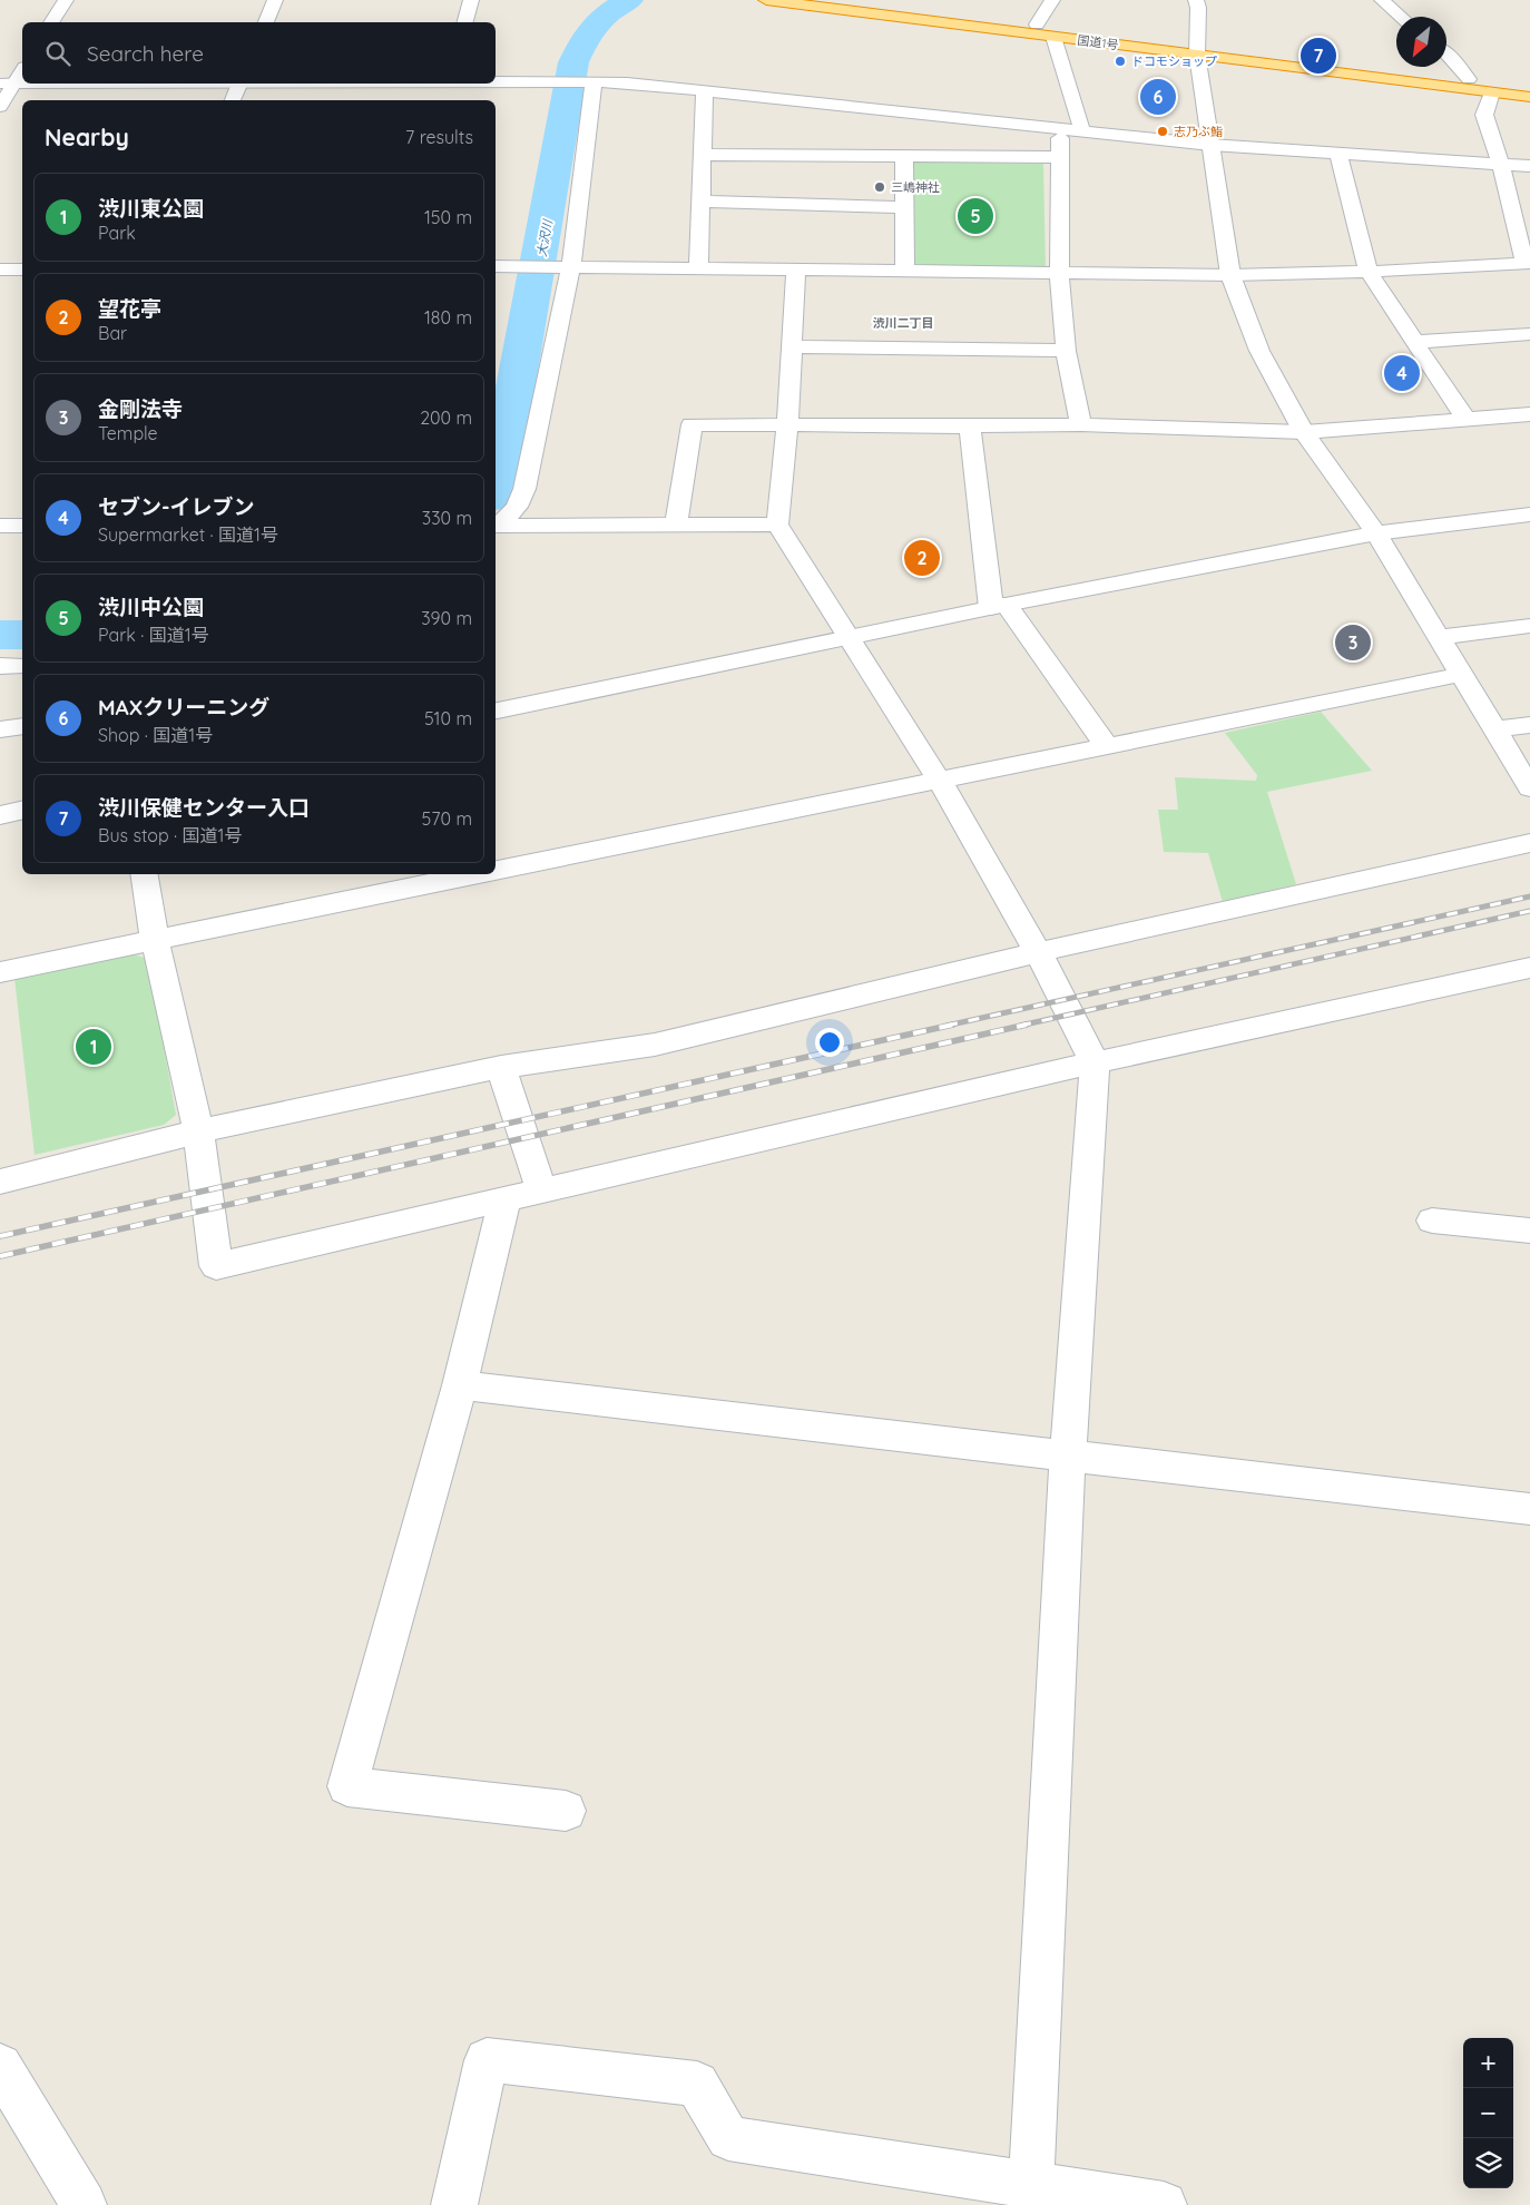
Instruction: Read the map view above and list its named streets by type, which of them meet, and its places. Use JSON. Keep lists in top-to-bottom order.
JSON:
{
  "streets": {
    "highway": ["国道1号"]
  },
  "districts": ["渋川二丁目"],
  "water": ["大沢川"],
  "places": ["ドコモショップ", "志乃ぶ鮨", "三嶋神社"],
  "north": "bottom left",
  "page": {
    "search": "Search here",
    "pins": [
      "7",
      "6",
      "5",
      "4",
      "2",
      "3",
      "1"
    ],
    "heading": ["Nearby", "7 results"],
    "list": [
      {
        "mark": "1",
        "name": "渋川東公園",
        "note": "Park",
        "value": "150 m"
      },
      {
        "mark": "2",
        "name": "望花亭",
        "note": "Bar",
        "value": "180 m"
      },
      {
        "mark": "3",
        "name": "金剛法寺",
        "note": "Temple",
        "value": "200 m"
      },
      {
        "mark": "4",
        "name": "セブン-イレブン",
        "note": "Supermarket · 国道1号",
        "value": "330 m"
      },
      {
        "mark": "5",
        "name": "渋川中公園",
        "note": "Park · 国道1号",
        "value": "390 m"
      },
      {
        "mark": "6",
        "name": "MAXクリーニング",
        "note": "Shop · 国道1号",
        "value": "510 m"
      },
      {
        "mark": "7",
        "name": "渋川保健センター入口",
        "note": "Bus stop · 国道1号",
        "value": "570 m"
      }
    ],
    "map_buttons": ["+", "−"]
  }
}
